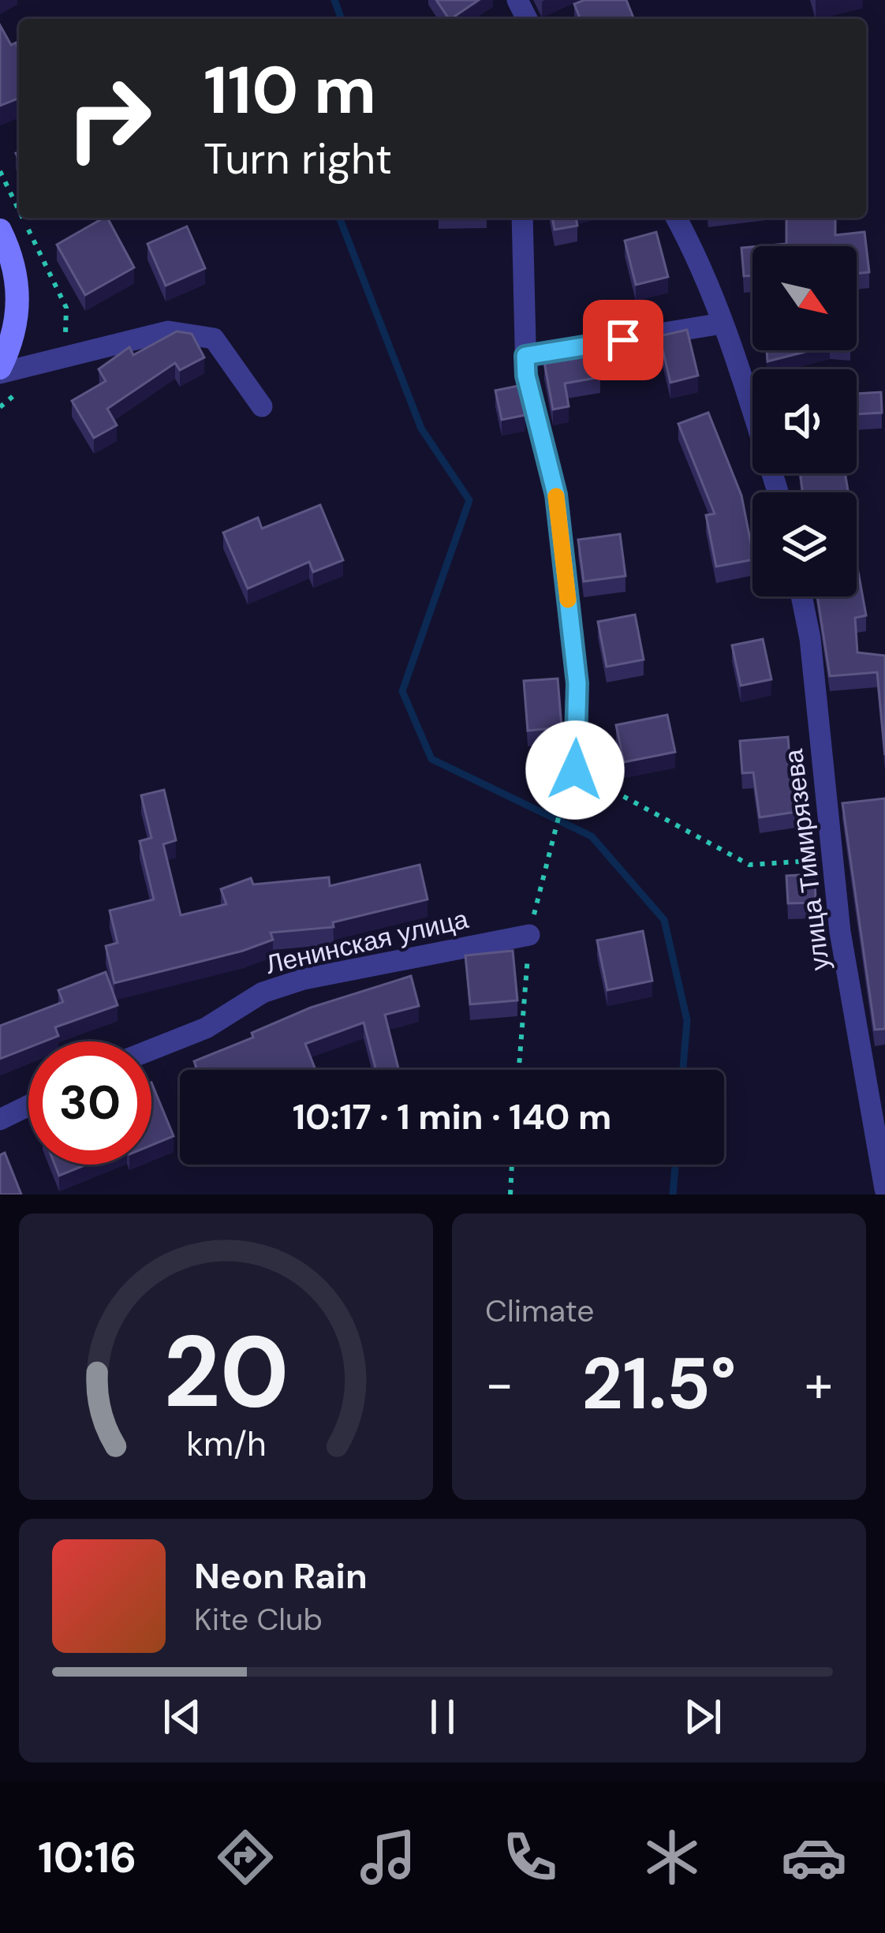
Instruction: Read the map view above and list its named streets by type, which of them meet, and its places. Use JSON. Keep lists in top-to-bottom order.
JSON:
{
  "streets": {
    "street": ["улица Тимирязева", "Ленинская улица"]
  },
  "north": "bottom right",
  "page": {
    "turn": ["110 m", "Turn right"],
    "limit": "30",
    "trip": "10:17 · 1 min · 140 m",
    "tile": "Climate",
    "heat": ["−", "21.5°", "+"],
    "song": ["Neon Rain", "Kite Club"],
    "tabs": "10:16",
    "gauge": ["20", "km/h"]
  }
}
